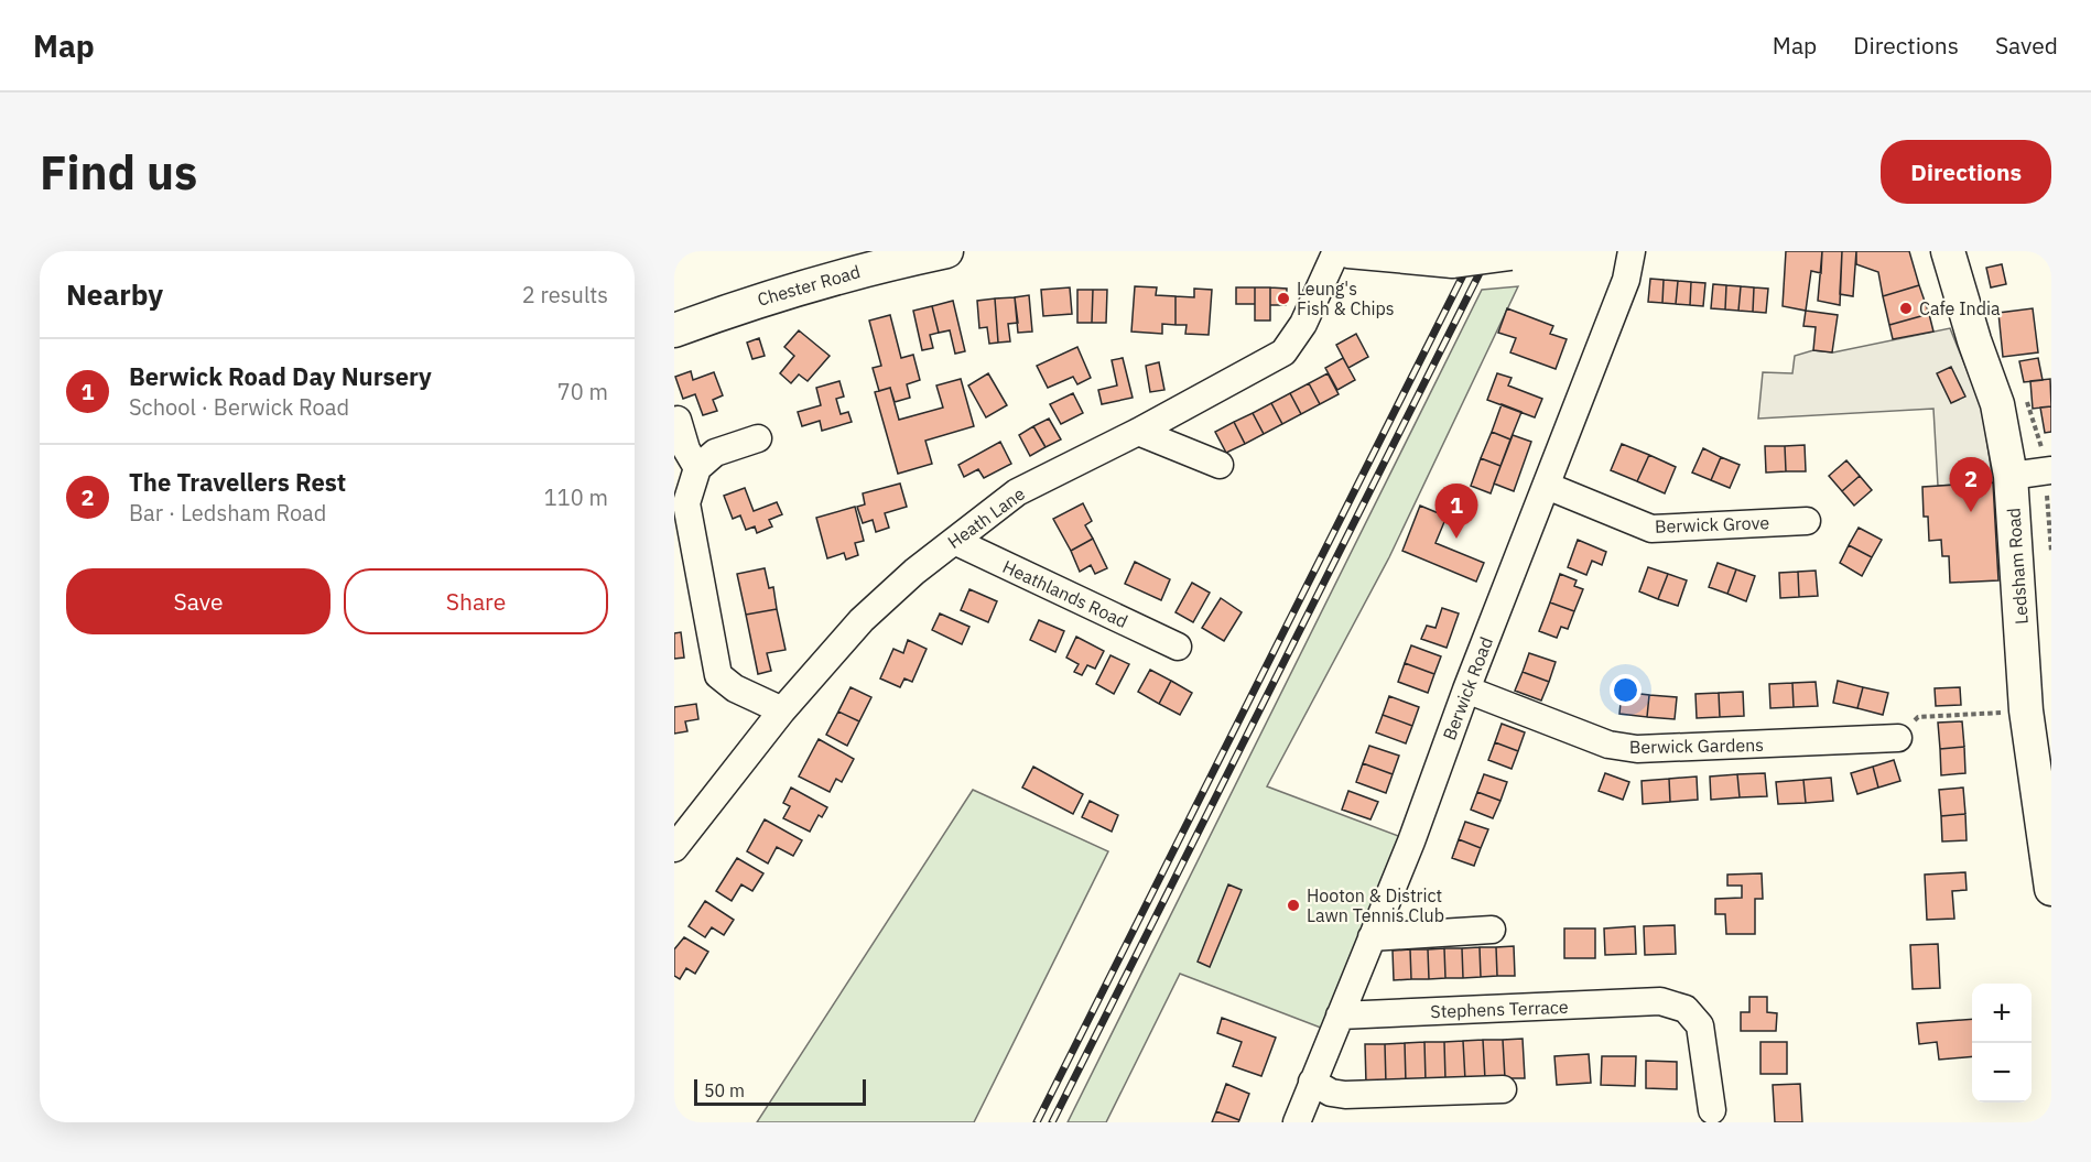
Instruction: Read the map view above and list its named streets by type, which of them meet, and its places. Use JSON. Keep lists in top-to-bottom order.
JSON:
{
  "streets": {
    "main road": ["Chester Road", "Ledsham Road"],
    "street": [
      "Heath Lane",
      "Berwick Grove",
      "Heathlands Road",
      "Berwick Road",
      "Berwick Gardens",
      "Stephens Terrace"
    ]
  },
  "crossings": [
    ["Heath Lane", "Heathlands Road"],
    ["Berwick Grove", "Berwick Road"],
    ["Berwick Road", "Berwick Gardens"],
    ["Berwick Road", "Stephens Terrace"]
  ],
  "places": ["Leung's Fish & Chips", "Cafe India", "Hooton & District Lawn Tennis Club"],
  "scale_bar": "50 m",
  "page": {
    "header": "Map",
    "nav": ["Map", "Directions", "Saved"],
    "buttons": [
      "Directions",
      ["Save", "Share"]
    ],
    "title": "Find us",
    "heading": ["Nearby", "2 results"],
    "list": [
      {
        "mark": "1",
        "name": "Berwick Road Day Nursery",
        "note": "School · Berwick Road",
        "value": "70 m"
      },
      {
        "mark": "2",
        "name": "The Travellers Rest",
        "note": "Bar · Ledsham Road",
        "value": "110 m"
      }
    ],
    "pins": ["2", "1"],
    "map_buttons": ["+", "−"],
    "scale": "50 m"
  }
}
